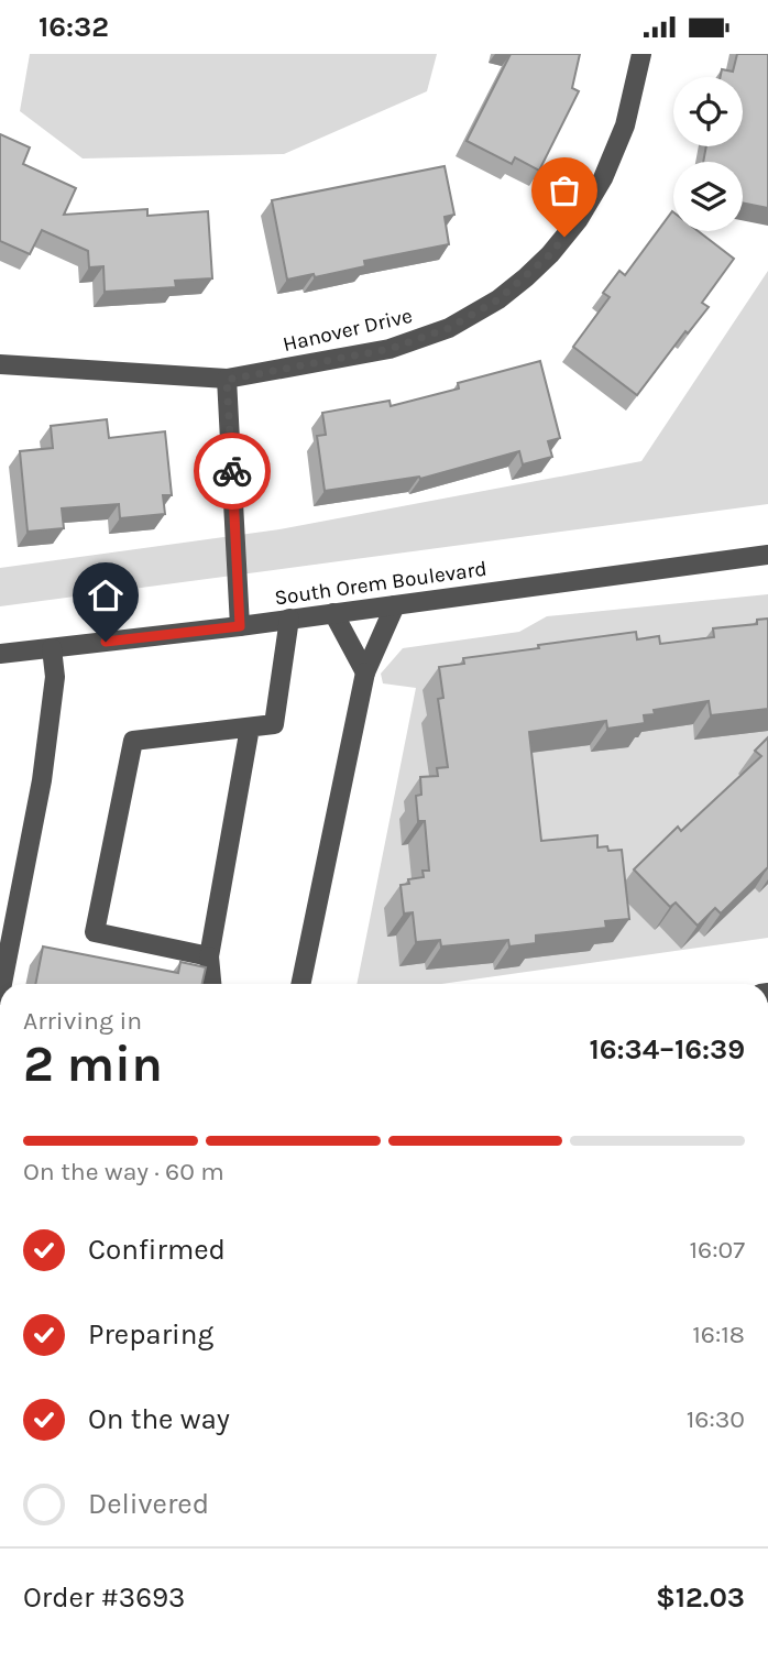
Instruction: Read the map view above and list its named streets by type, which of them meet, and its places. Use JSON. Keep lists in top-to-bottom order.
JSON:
{
  "streets": {
    "street": ["Hanover Drive", "South Orem Boulevard"]
  },
  "page": {
    "status": "16:32",
    "heading": ["2 min", "Arriving in", "16:34–16:39"],
    "panel": ["Order #3693", "$12.03"],
    "bar": "On the way · 60 m",
    "list": [
      ["Confirmed", "16:07"],
      ["Preparing", "16:18"],
      ["On the way", "16:30"],
      "Delivered"
    ]
  }
}
